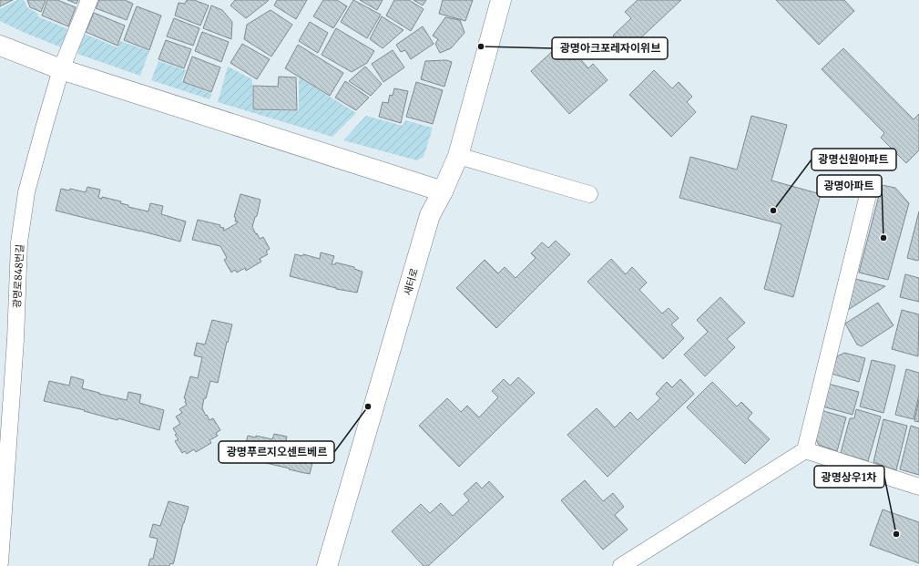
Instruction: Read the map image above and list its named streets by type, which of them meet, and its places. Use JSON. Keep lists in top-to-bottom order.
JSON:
{
  "streets": {
    "street": ["광명로848번길", "새터로"]
  },
  "places": [
    "광명아크포레자이위브",
    "광명신원아파트",
    "광명아파트",
    "광명푸르지오센트베르",
    "광명상우1차"
  ]
}
